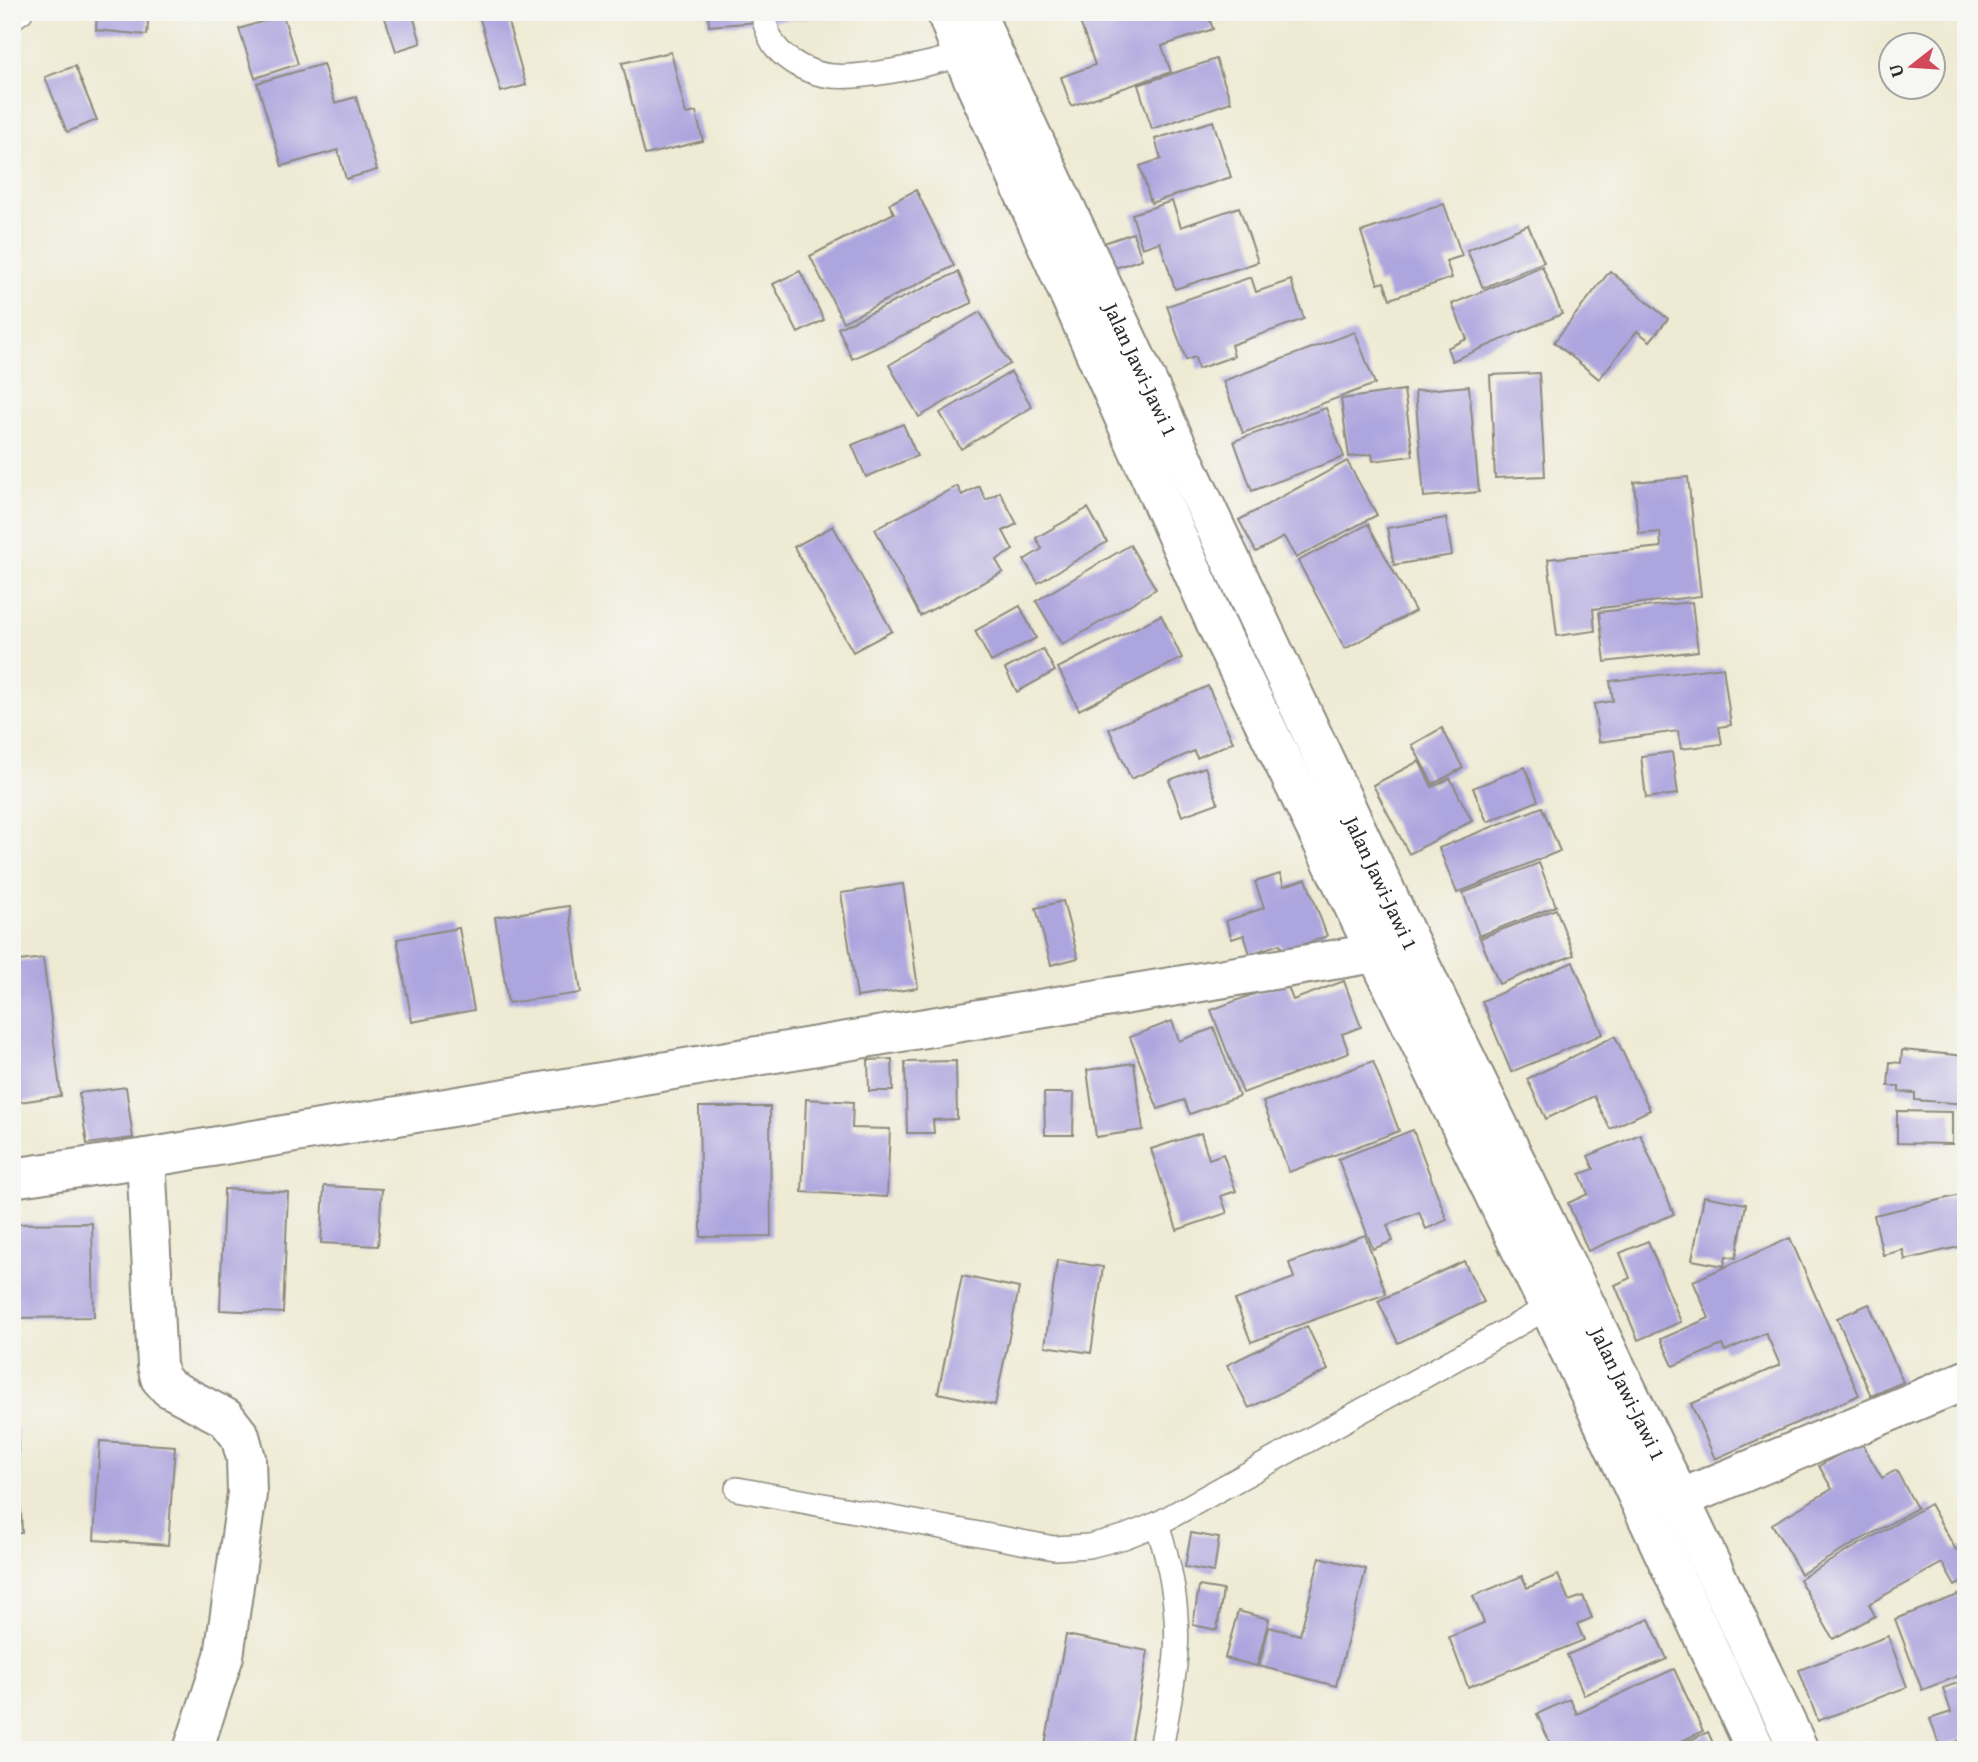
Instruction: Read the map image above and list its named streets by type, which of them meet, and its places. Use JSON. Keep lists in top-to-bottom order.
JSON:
{
  "streets": {
    "main road": ["Jalan Jawi-Jawi 1"]
  },
  "north": "left"
}
